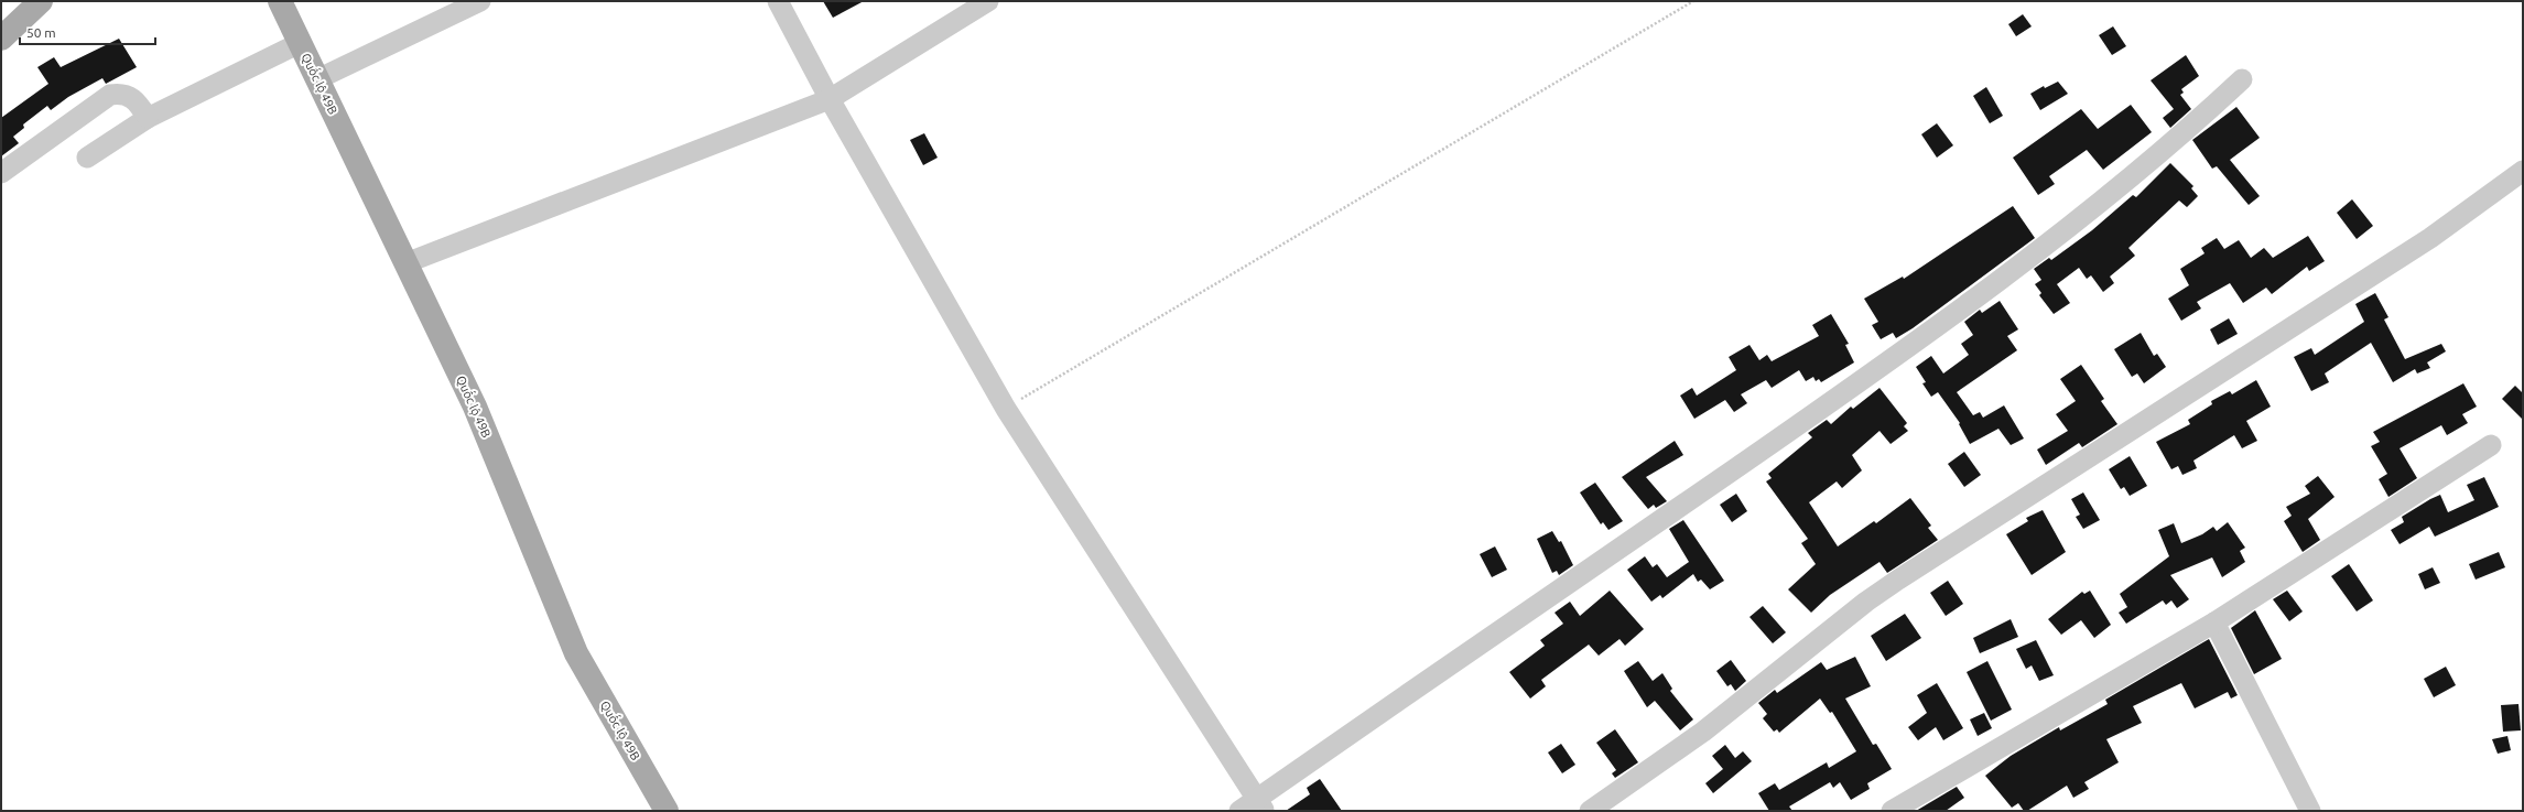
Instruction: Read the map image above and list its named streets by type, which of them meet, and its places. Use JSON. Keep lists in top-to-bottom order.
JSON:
{
  "streets": {
    "main road": ["Quốc lộ 49B"]
  },
  "scale_bar": "50 m"
}
